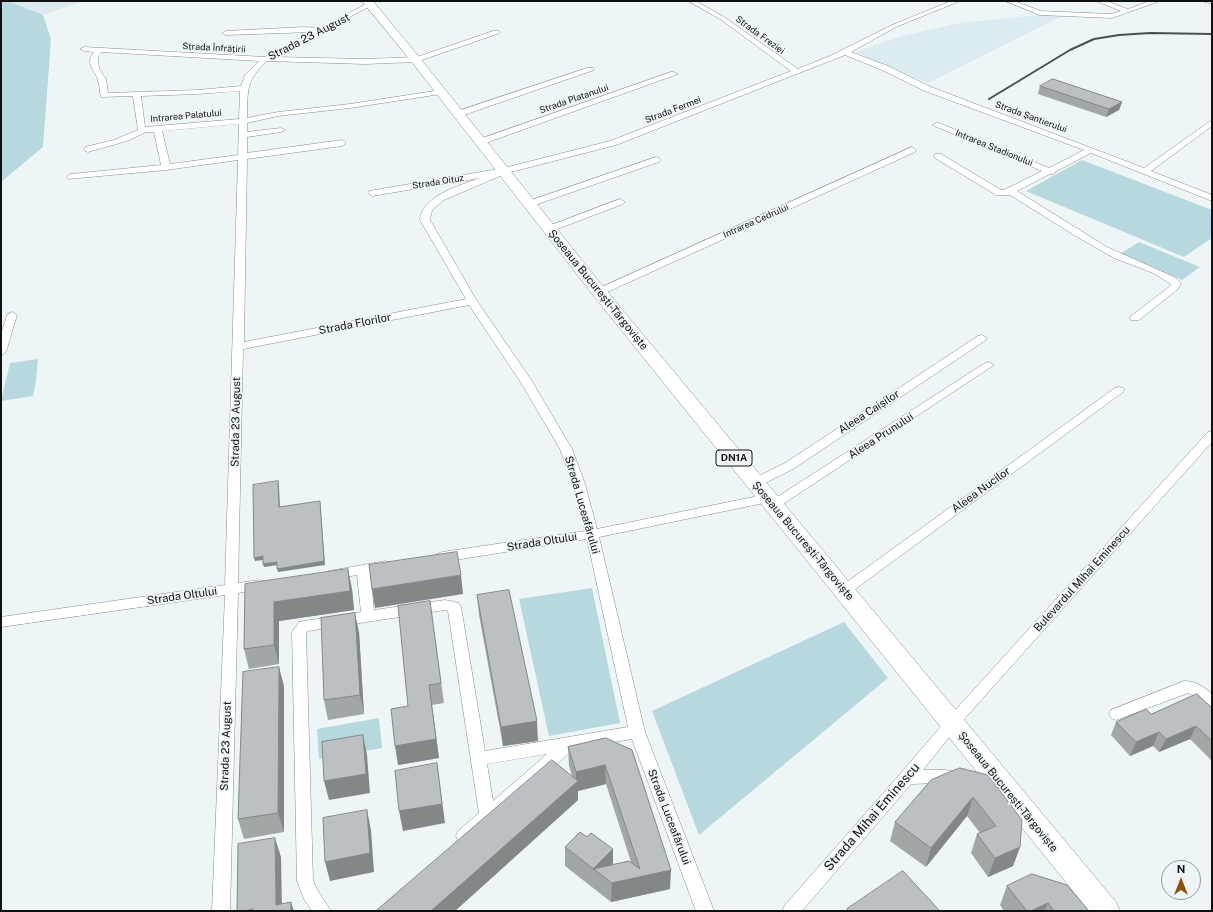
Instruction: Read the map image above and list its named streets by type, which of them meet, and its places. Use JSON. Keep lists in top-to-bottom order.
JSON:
{
  "streets": {
    "main road": ["Șoseaua București-Târgoviște", "DN1A"],
    "street": [
      "Strada Freziei",
      "Strada 23 August",
      "Strada Înfrățirii",
      "Strada Platanului",
      "Strada Fermei",
      "Intrarea Palatului",
      "Strada Șantierului",
      "Intrarea Stadionului",
      "Strada Oituz",
      "Intrarea Cedrului",
      "Strada Florilor",
      "Aleea Caișilor",
      "Aleea Prunului",
      "Aleea Nucilor",
      "Strada Luceafărului",
      "Strada Oltului",
      "Bulevardul Mihai Eminescu",
      "Strada Mihai Eminescu"
    ]
  },
  "crossings": [
    ["Strada Freziei", "Strada Fermei"],
    ["Strada 23 August", "Strada Înfrățirii"],
    ["Strada 23 August", "Intrarea Palatului"],
    ["Strada 23 August", "Șoseaua București-Târgoviște"],
    ["Strada 23 August", "Strada Florilor"],
    ["Strada 23 August", "Strada Oltului"],
    ["Strada Înfrățirii", "Șoseaua București-Târgoviște"],
    ["Strada Platanului", "Șoseaua București-Târgoviște"],
    ["Strada Fermei", "Strada Șantierului"],
    ["Strada Fermei", "Strada Oituz"],
    ["Strada Fermei", "Șoseaua București-Târgoviște"],
    ["Strada Fermei", "Strada Luceafărului"],
    ["Intrarea Palatului", "Șoseaua București-Târgoviște"],
    ["Strada Șantierului", "Intrarea Stadionului"],
    ["Strada Oituz", "Șoseaua București-Târgoviște"],
    ["Strada Oituz", "Strada Luceafărului"],
    ["Intrarea Cedrului", "Șoseaua București-Târgoviște"],
    ["Șoseaua București-Târgoviște", "Aleea Caișilor"],
    ["Șoseaua București-Târgoviște", "Aleea Prunului"],
    ["Șoseaua București-Târgoviște", "Aleea Nucilor"],
    ["Șoseaua București-Târgoviște", "Strada Luceafărului"],
    ["Șoseaua București-Târgoviște", "Strada Oltului"],
    ["Șoseaua București-Târgoviște", "Bulevardul Mihai Eminescu"],
    ["Șoseaua București-Târgoviște", "Strada Mihai Eminescu"],
    ["Strada Florilor", "Strada Luceafărului"],
    ["Aleea Prunului", "Strada Oltului"],
    ["Strada Luceafărului", "Strada Oltului"],
    ["Bulevardul Mihai Eminescu", "Strada Mihai Eminescu"]
  ],
  "north": "top"
}
